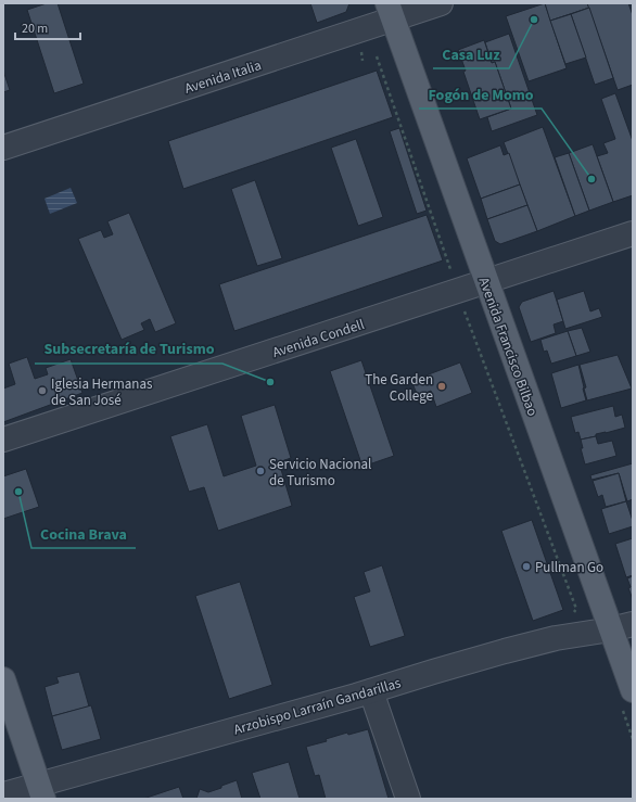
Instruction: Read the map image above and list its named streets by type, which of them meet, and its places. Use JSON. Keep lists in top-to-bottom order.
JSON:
{
  "streets": {
    "main road": ["Avenida Francisco Bilbao"],
    "street": ["Avenida Italia", "Avenida Condell", "Arzobispo Larraín Gandarillas"]
  },
  "crossings": [
    ["Avenida Italia", "Avenida Francisco Bilbao"],
    ["Avenida Condell", "Avenida Francisco Bilbao"],
    ["Avenida Francisco Bilbao", "Arzobispo Larraín Gandarillas"]
  ],
  "places": [
    "Casa Luz",
    "Fogón de Momo",
    "Subsecretaría de Turismo",
    "The Garden College",
    "Iglesia Hermanas de San José",
    "Servicio Nacional de Turismo",
    "Cocina Brava",
    "Pullman Go"
  ],
  "scale_bar": "20 m"
}
